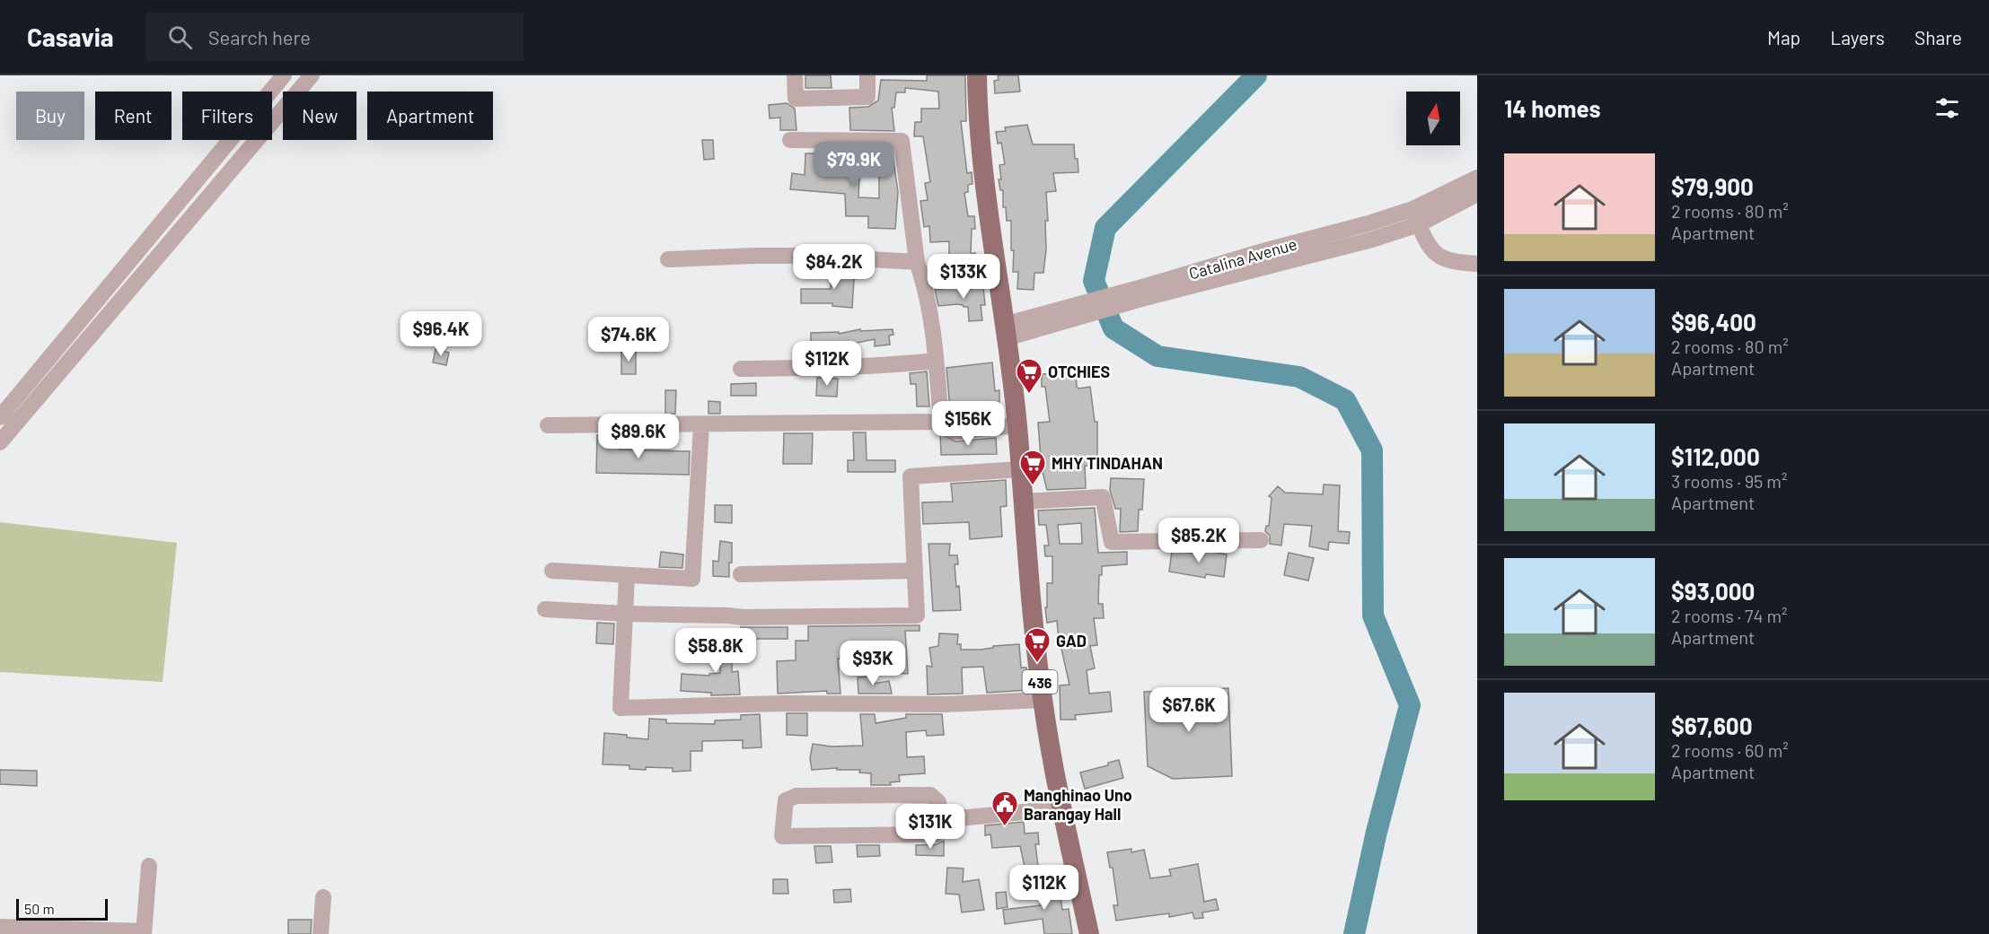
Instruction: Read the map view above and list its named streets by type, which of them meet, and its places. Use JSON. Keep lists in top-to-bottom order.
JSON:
{
  "streets": {
    "main road": ["436"],
    "street": ["Catalina Avenue"]
  },
  "crossings": [
    ["Catalina Avenue", "436"]
  ],
  "places": {
    "supermarket": ["OTCHIES", "MHY TINDAHAN", "GAD"],
    "public building": ["Manghinao Uno Barangay Hall"]
  },
  "scale_bar": "50 m",
  "north": "top",
  "page": {
    "header": "Casavia",
    "search": "Search here",
    "nav": ["Map", "Layers", "Share"],
    "heading": "14 homes",
    "chip": [
      "Buy",
      "Rent",
      "Filters",
      "New",
      "Apartment"
    ],
    "list": [
      {
        "name": "$79,900",
        "note": "2 rooms · 80 m² · Apartment"
      },
      {
        "name": "$96,400",
        "note": "2 rooms · 80 m² · Apartment"
      },
      {
        "name": "$112,000",
        "note": "3 rooms · 95 m² · Apartment"
      },
      {
        "name": "$93,000",
        "note": "2 rooms · 74 m² · Apartment"
      },
      {
        "name": "$67,600",
        "note": "2 rooms · 60 m² · Apartment"
      }
    ],
    "price": [
      "$79.9K",
      "$84.2K",
      "$133K",
      "$96.4K",
      "$74.6K",
      "$112K",
      "$156K",
      "$89.6K",
      "$85.2K",
      "$58.8K",
      "$93K",
      "$67.6K",
      "$131K",
      "$112K"
    ],
    "scale": "50 m"
  }
}
